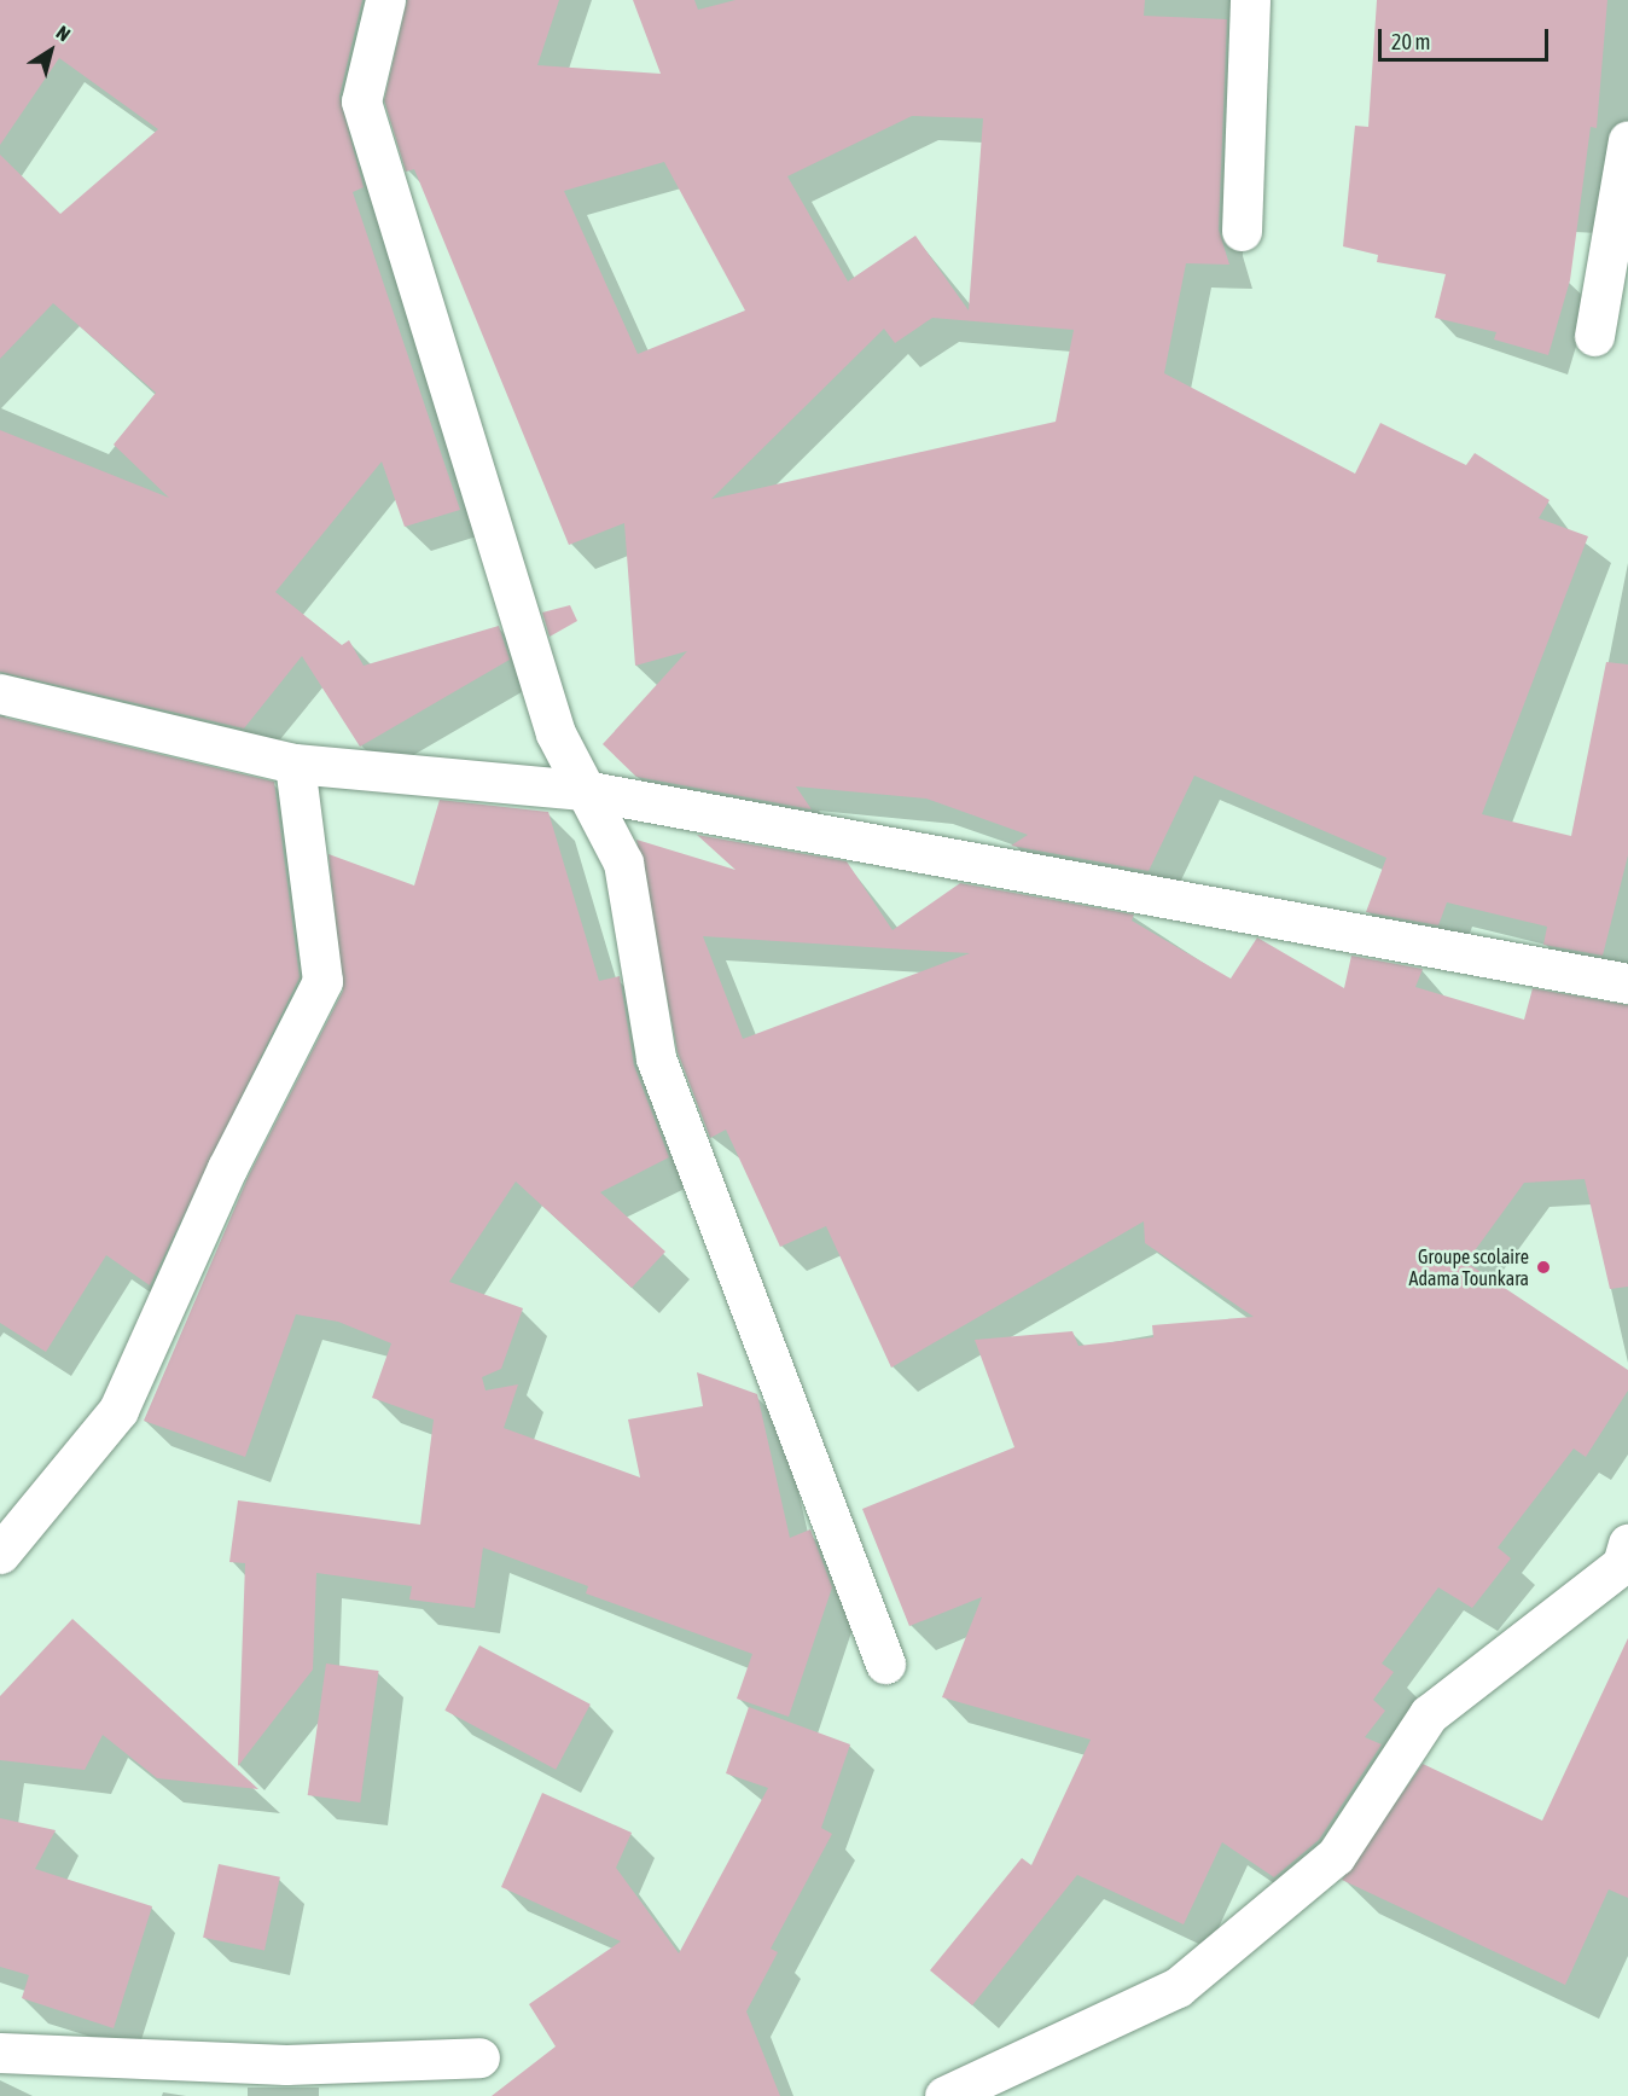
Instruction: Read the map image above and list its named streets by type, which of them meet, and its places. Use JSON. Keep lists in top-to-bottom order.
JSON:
{
  "places": ["Groupe scolaire Adama Tounkara"],
  "scale_bar": "20 m",
  "north": "top right"
}
